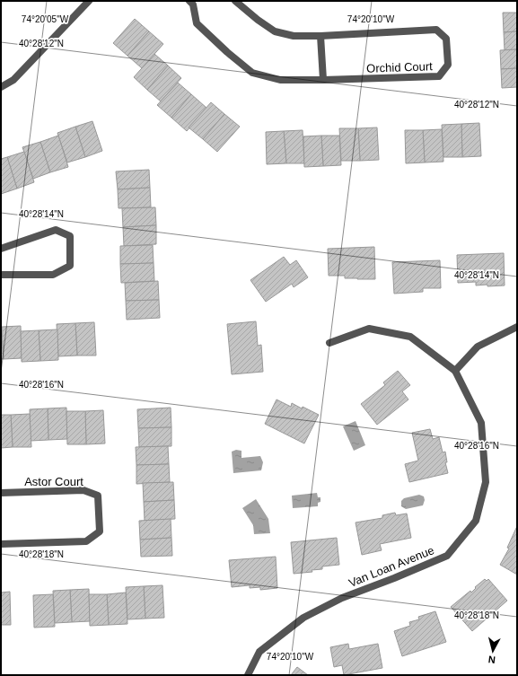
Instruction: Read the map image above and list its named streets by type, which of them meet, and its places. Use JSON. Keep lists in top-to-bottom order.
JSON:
{
  "streets": {
    "street": ["Orchid Court", "Astor Court", "Van Loan Avenue"]
  },
  "north": "bottom",
  "coordinates": [
    "74°20'05\"W",
    "74°20'10\"W",
    "40°28'12\"N",
    "40°28'14\"N",
    "40°28'16\"N",
    "40°28'18\"N"
  ]
}
